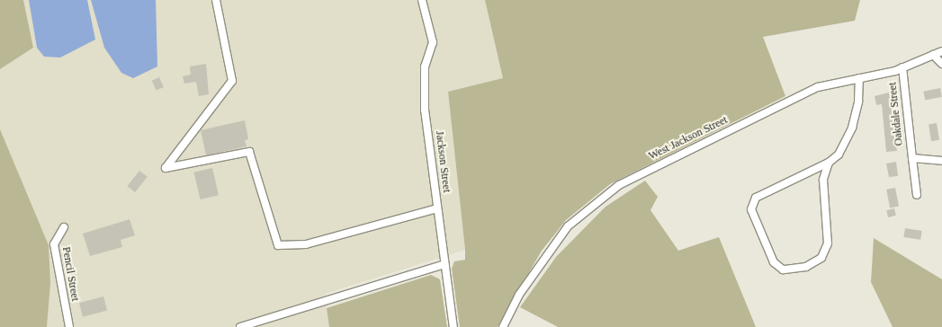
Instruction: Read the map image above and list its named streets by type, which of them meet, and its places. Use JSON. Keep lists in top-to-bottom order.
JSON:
{
  "streets": {
    "street": [
      "Oakdale Street",
      "West Jackson Street",
      "Jackson Street",
      "Pencil Street"
    ]
  },
  "crossings": [
    ["Oakdale Street", "West Jackson Street"]
  ]
}
